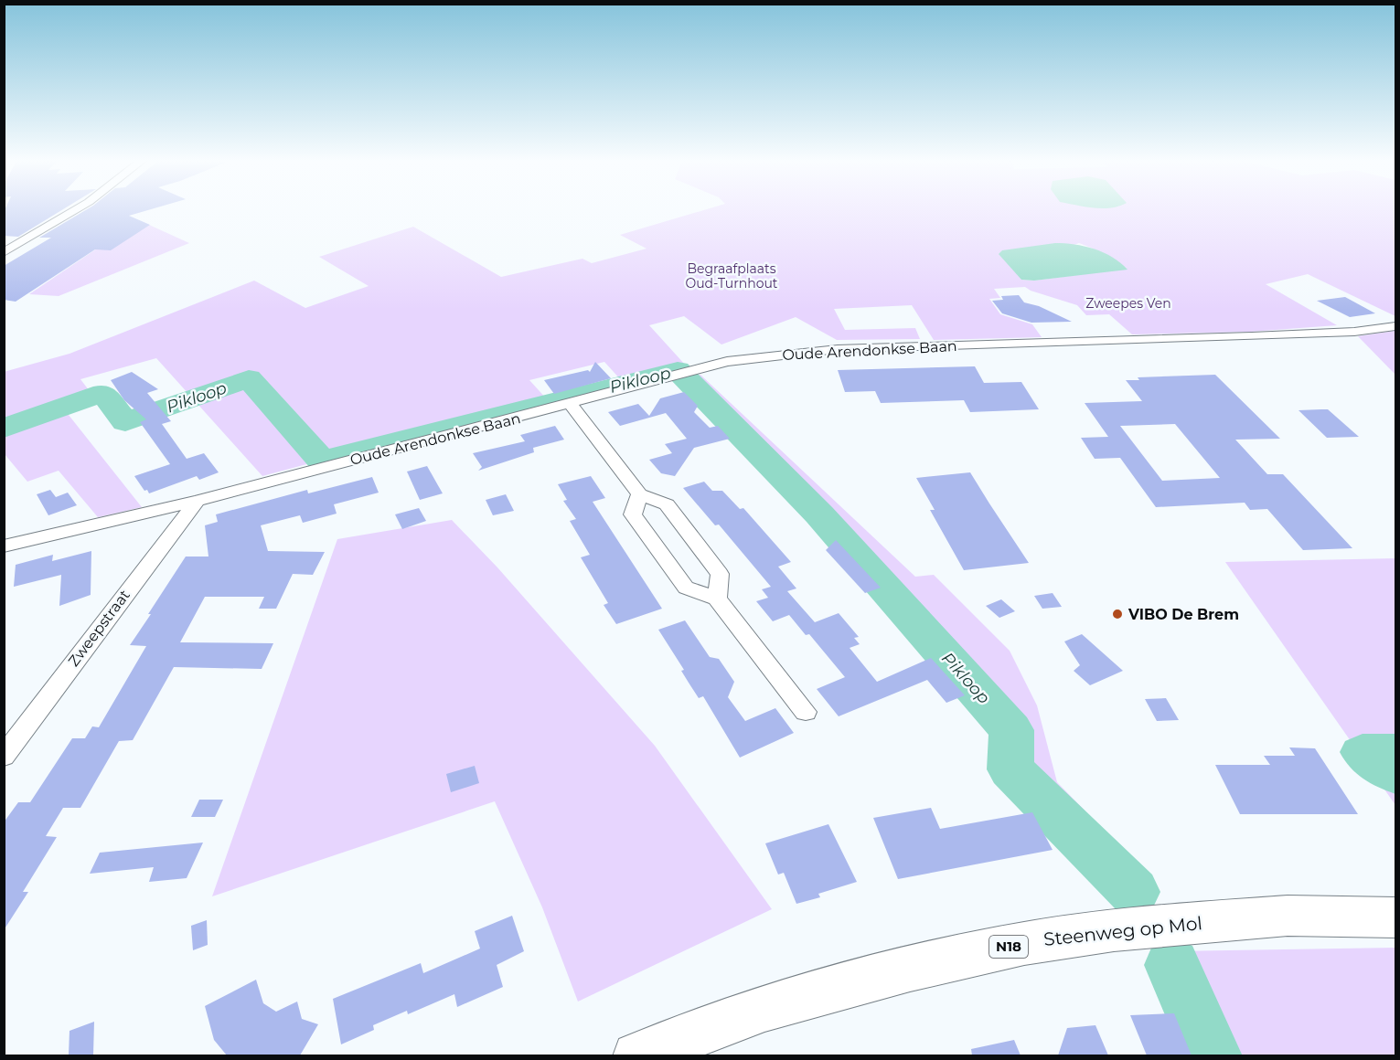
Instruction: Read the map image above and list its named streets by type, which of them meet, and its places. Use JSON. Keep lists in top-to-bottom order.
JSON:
{
  "streets": {
    "main road": ["Steenweg op Mol", "N18"],
    "street": ["Oude Arendonkse Baan", "Zweepstraat"]
  },
  "crossings": [
    ["Oude Arendonkse Baan", "Zweepstraat"]
  ],
  "water": ["Pikloop"],
  "parks": ["Begraafplaats Oud-Turnhout", "Zweepes Ven"],
  "places": ["VIBO De Brem"]
}
